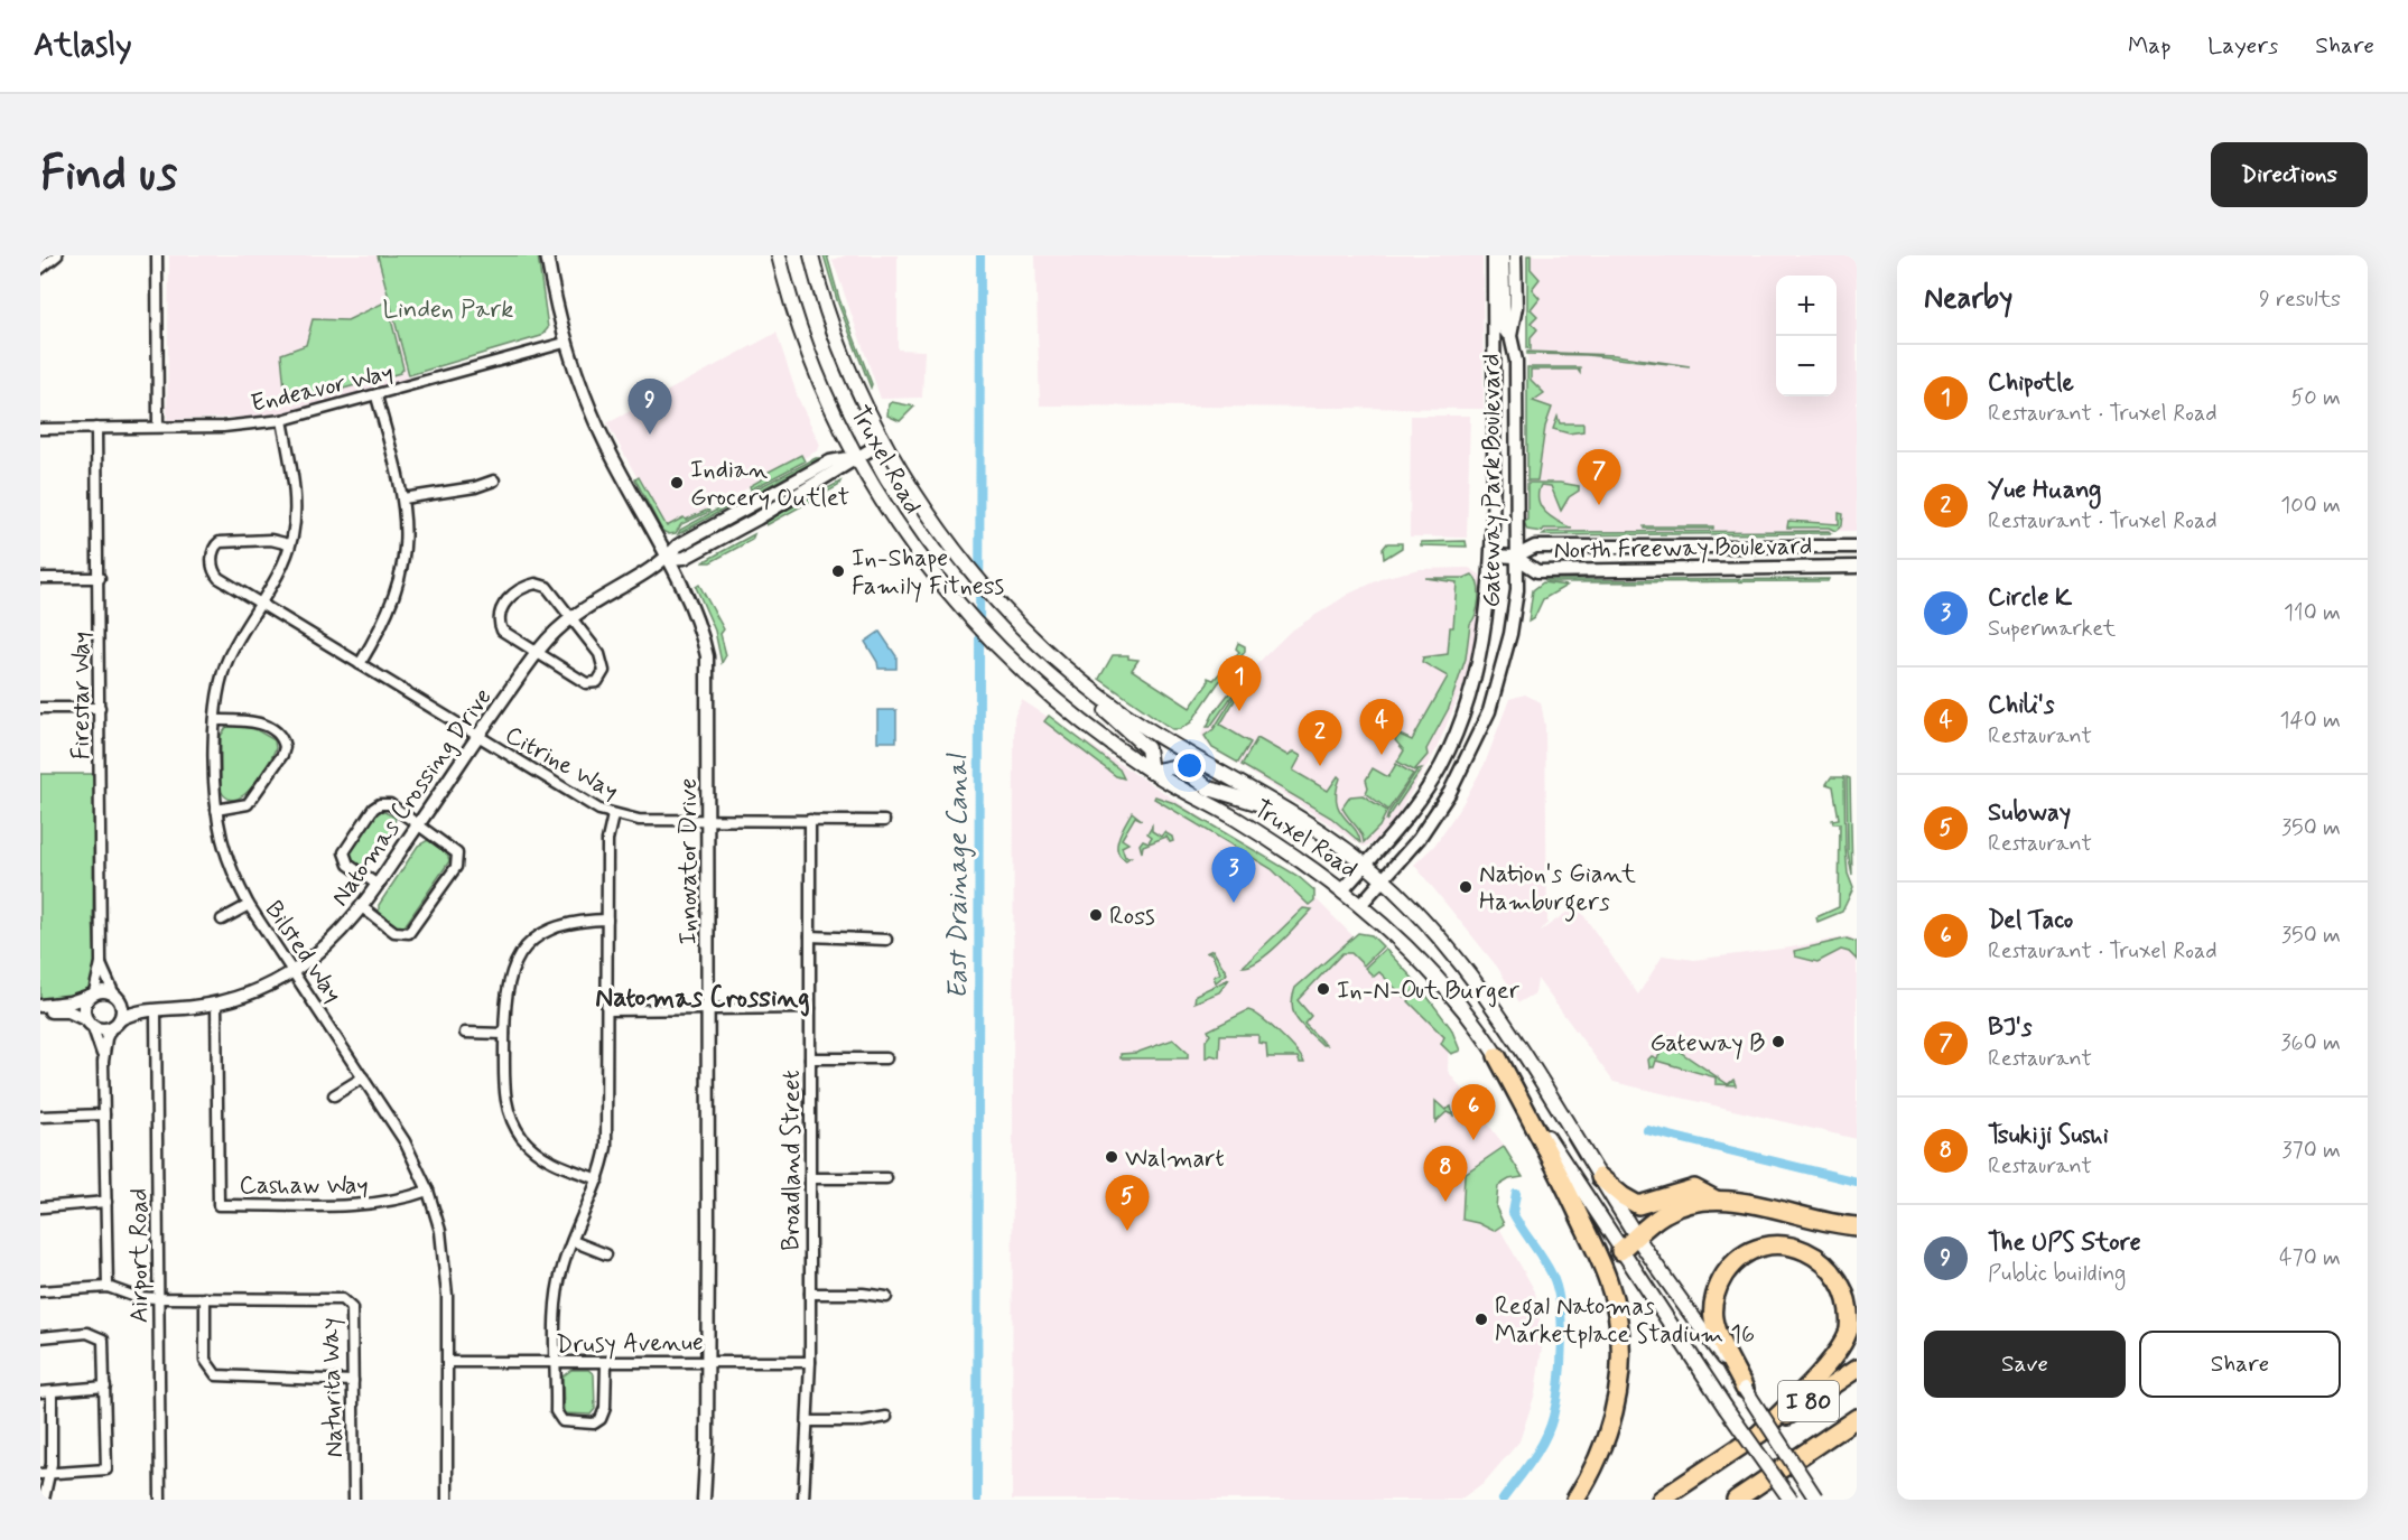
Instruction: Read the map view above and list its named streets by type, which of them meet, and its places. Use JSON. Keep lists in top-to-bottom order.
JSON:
{
  "streets": {
    "highway": ["I 80"],
    "main road": ["Truxel Road"],
    "street": [
      "Endeavor Way",
      "Gateway Park Boulevard",
      "North Freeway Boulevard",
      "Firestar Way",
      "Citrine Way",
      "Natomas Crossing Drive",
      "Innovator Drive",
      "Bilsted Way",
      "Broadland Street",
      "Cashaw Way",
      "Airport Road",
      "Drusy Avenue",
      "Naturita Way"
    ]
  },
  "crossings": [
    ["Endeavor Way", "Firestar Way"],
    ["Endeavor Way", "Innovator Drive"],
    ["Endeavor Way", "Bilsted Way"],
    ["Truxel Road", "Gateway Park Boulevard"],
    ["Truxel Road", "Natomas Crossing Drive"],
    ["Gateway Park Boulevard", "North Freeway Boulevard"],
    ["Firestar Way", "Natomas Crossing Drive"],
    ["Citrine Way", "Natomas Crossing Drive"],
    ["Citrine Way", "Innovator Drive"],
    ["Citrine Way", "Bilsted Way"],
    ["Citrine Way", "Broadland Street"],
    ["Natomas Crossing Drive", "Innovator Drive"],
    ["Natomas Crossing Drive", "Bilsted Way"],
    ["Natomas Crossing Drive", "Cashaw Way"],
    ["Natomas Crossing Drive", "Airport Road"],
    ["Innovator Drive", "Drusy Avenue"],
    ["Bilsted Way", "Cashaw Way"],
    ["Bilsted Way", "Drusy Avenue"],
    ["Broadland Street", "Drusy Avenue"],
    ["Airport Road", "Naturita Way"]
  ],
  "districts": ["Natomas Crossing"],
  "water": ["East Drainage Canal"],
  "parks": ["Linden Park"],
  "places": [
    "Indian Grocery Outlet",
    "In-Shape Family Fitness",
    "Nation's Giant Hamburgers",
    "Ross",
    "In-N-Out Burger",
    "Gateway B",
    "Walmart",
    "Regal Natomas Marketplace Stadium 16"
  ],
  "page": {
    "header": "Atlasly",
    "nav": ["Map", "Layers", "Share"],
    "buttons": [
      "Directions",
      ["Save", "Share"]
    ],
    "title": "Find us",
    "heading": ["Nearby", "9 results"],
    "map_buttons": ["+", "−"],
    "list": [
      {
        "mark": "1",
        "name": "Chipotle",
        "note": "Restaurant · Truxel Road",
        "value": "50 m"
      },
      {
        "mark": "2",
        "name": "Yue Huang",
        "note": "Restaurant · Truxel Road",
        "value": "100 m"
      },
      {
        "mark": "3",
        "name": "Circle K",
        "note": "Supermarket",
        "value": "110 m"
      },
      {
        "mark": "4",
        "name": "Chili's",
        "note": "Restaurant",
        "value": "140 m"
      },
      {
        "mark": "5",
        "name": "Subway",
        "note": "Restaurant",
        "value": "350 m"
      },
      {
        "mark": "6",
        "name": "Del Taco",
        "note": "Restaurant · Truxel Road",
        "value": "350 m"
      },
      {
        "mark": "7",
        "name": "BJ's",
        "note": "Restaurant",
        "value": "360 m"
      },
      {
        "mark": "8",
        "name": "Tsukiji Sushi",
        "note": "Restaurant",
        "value": "370 m"
      },
      {
        "mark": "9",
        "name": "The UPS Store",
        "note": "Public building",
        "value": "470 m"
      }
    ],
    "pins": [
      "9",
      "7",
      "1",
      "4",
      "2",
      "3",
      "6",
      "8",
      "5"
    ]
  }
}
